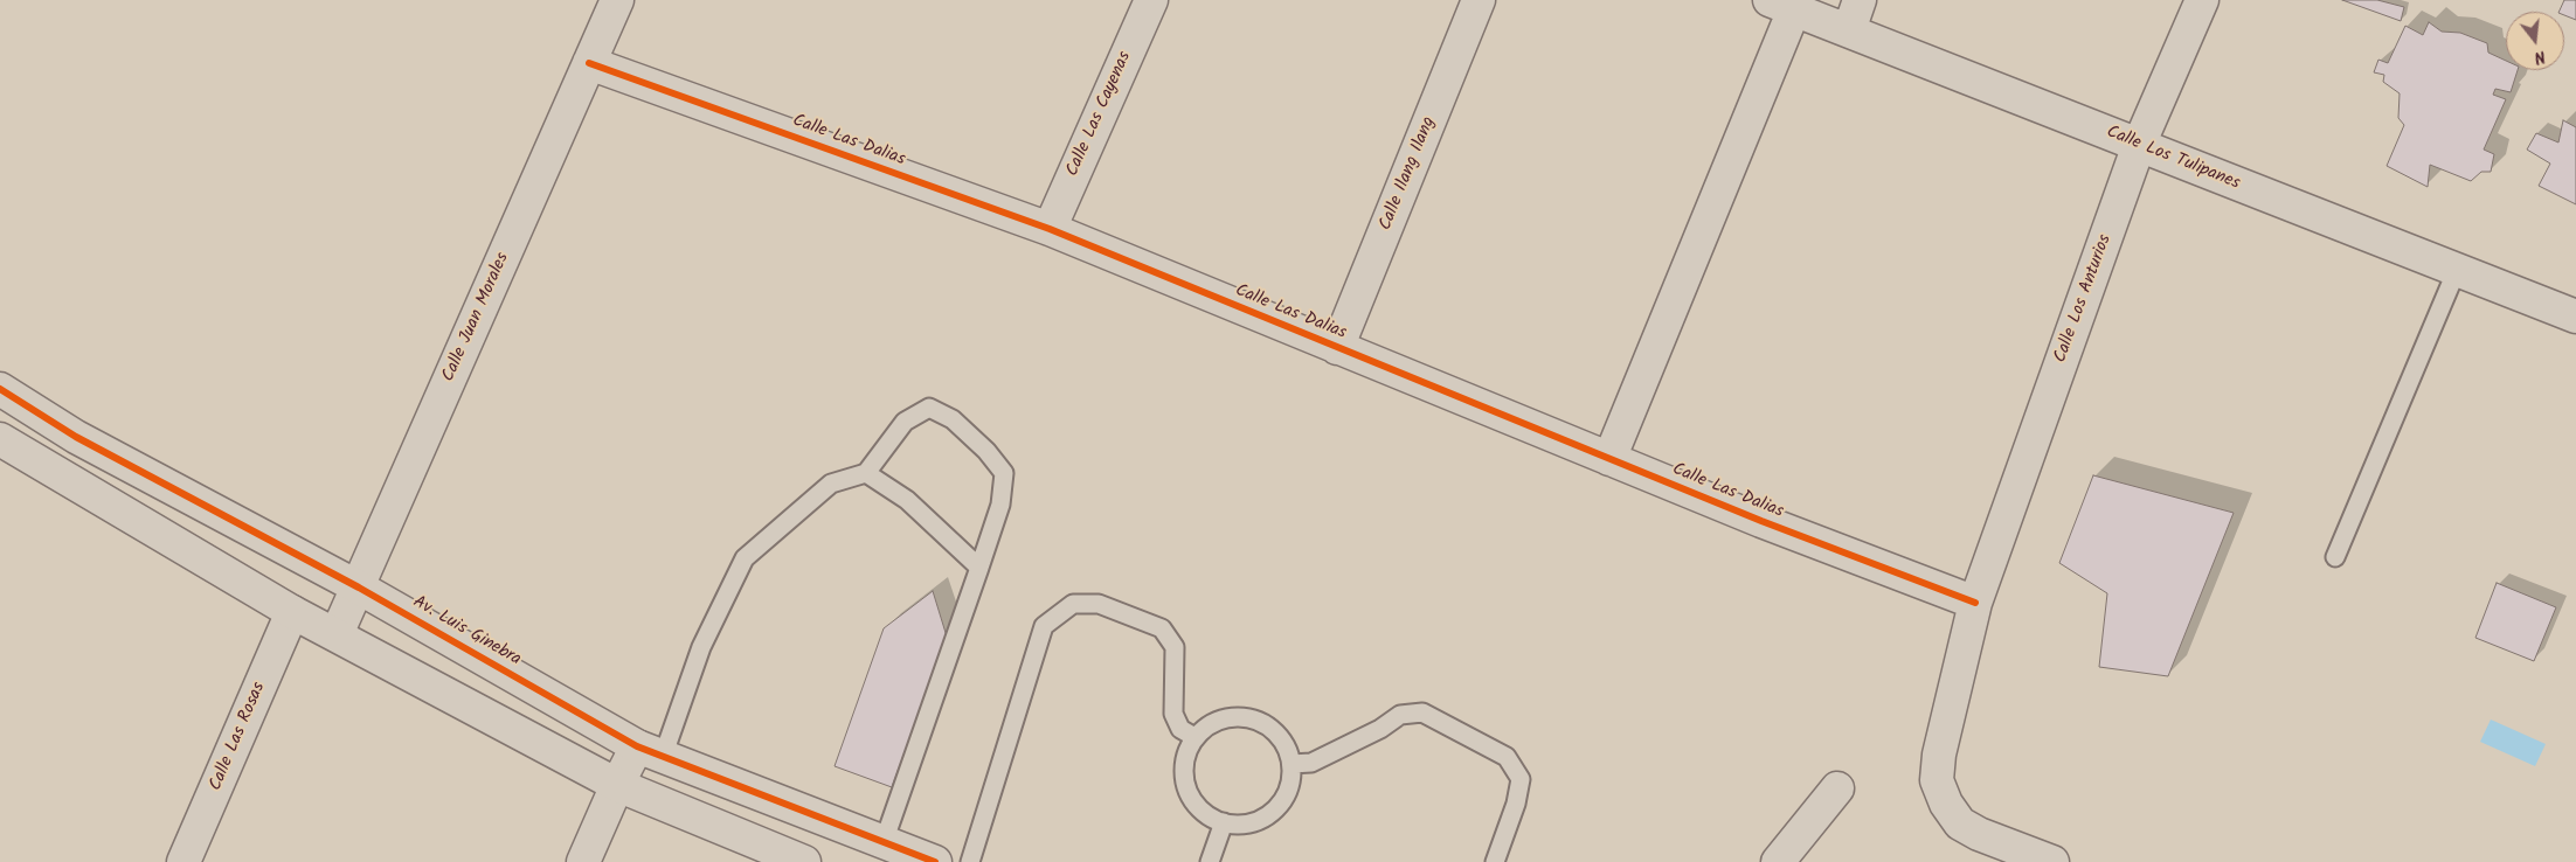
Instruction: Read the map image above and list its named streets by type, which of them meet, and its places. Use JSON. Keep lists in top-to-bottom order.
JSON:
{
  "streets": {
    "street": [
      "Calle Las Cayenas",
      "Calle Las Dalias",
      "Calle Los Tulipanes",
      "Calle Ilang Ilang",
      "Calle Los Anturios",
      "Calle Juan Morales",
      "Av. Luis Ginebra",
      "Calle Las Rosas"
    ]
  },
  "crossings": [
    ["Calle Las Cayenas", "Calle Las Dalias"],
    ["Calle Las Dalias", "Calle Ilang Ilang"],
    ["Calle Las Dalias", "Calle Los Anturios"],
    ["Calle Las Dalias", "Calle Juan Morales"],
    ["Calle Los Tulipanes", "Calle Los Anturios"],
    ["Calle Juan Morales", "Av. Luis Ginebra"]
  ],
  "north": "bottom"
}
